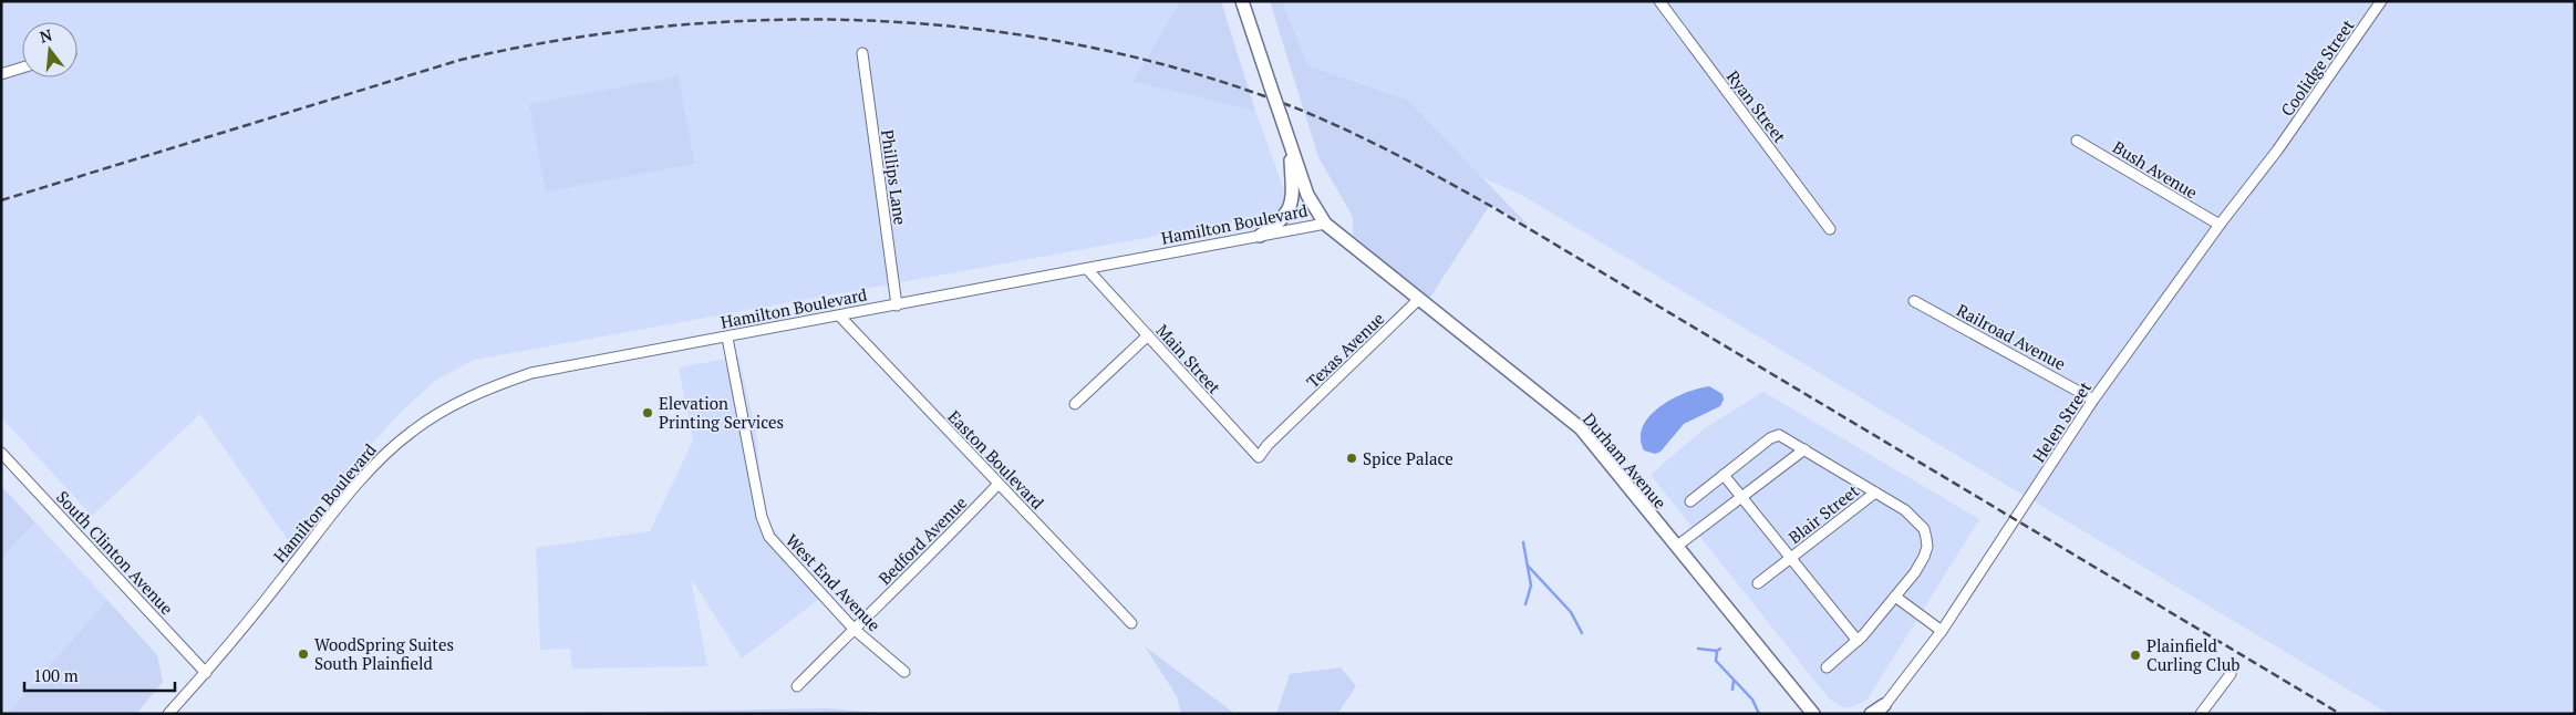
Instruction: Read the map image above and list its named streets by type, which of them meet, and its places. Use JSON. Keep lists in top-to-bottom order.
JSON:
{
  "streets": {
    "main road": ["Hamilton Boulevard", "Durham Avenue"],
    "street": [
      "Coolidge Street",
      "Ryan Street",
      "Bush Avenue",
      "Phillips Lane",
      "Railroad Avenue",
      "Texas Avenue",
      "Main Street",
      "Helen Street",
      "Easton Boulevard",
      "Blair Street",
      "Bedford Avenue",
      "South Clinton Avenue",
      "West End Avenue"
    ]
  },
  "crossings": [
    ["Coolidge Street", "Helen Street"],
    ["Bush Avenue", "Helen Street"],
    ["Phillips Lane", "Hamilton Boulevard"],
    ["Hamilton Boulevard", "Main Street"],
    ["Hamilton Boulevard", "Easton Boulevard"],
    ["Hamilton Boulevard", "Durham Avenue"],
    ["Hamilton Boulevard", "South Clinton Avenue"],
    ["Hamilton Boulevard", "West End Avenue"],
    ["Railroad Avenue", "Helen Street"],
    ["Texas Avenue", "Main Street"],
    ["Texas Avenue", "Durham Avenue"],
    ["Easton Boulevard", "Bedford Avenue"],
    ["Bedford Avenue", "West End Avenue"]
  ],
  "places": [
    "Elevation Printing Services",
    "Spice Palace",
    "WoodSpring Suites South Plainfield",
    "Plainfield Curling Club"
  ],
  "scale_bar": "100 m",
  "north": "top"
}
